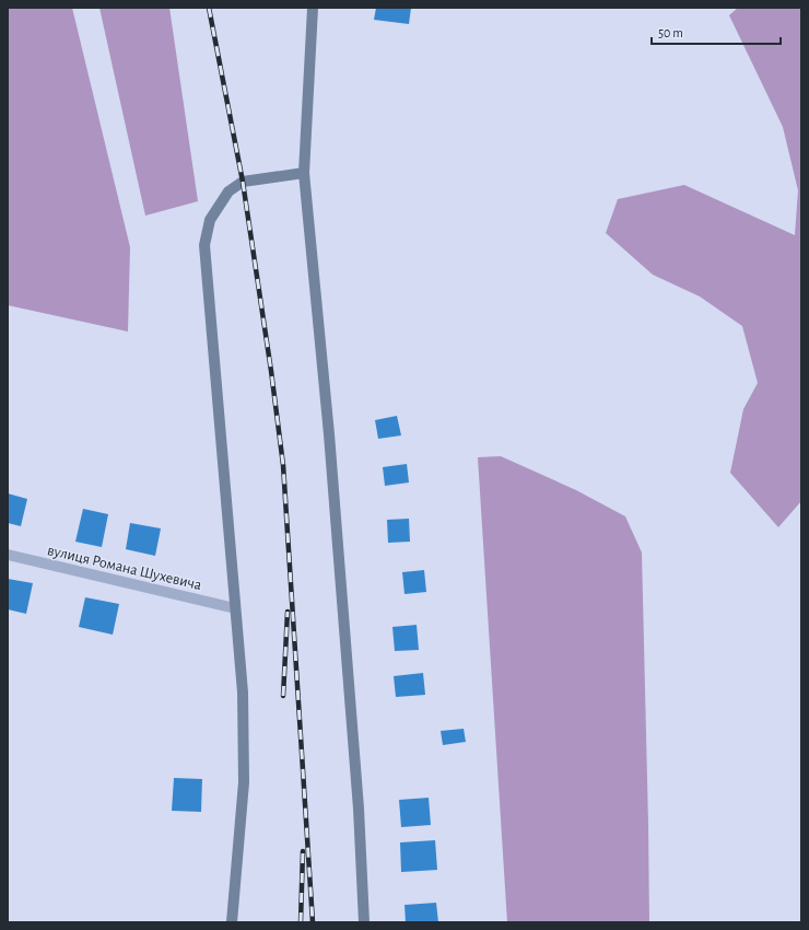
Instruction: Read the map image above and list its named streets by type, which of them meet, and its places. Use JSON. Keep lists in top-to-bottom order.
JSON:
{
  "streets": {
    "street": ["вулиця Романа Шухевича"]
  },
  "scale_bar": "50 m"
}
